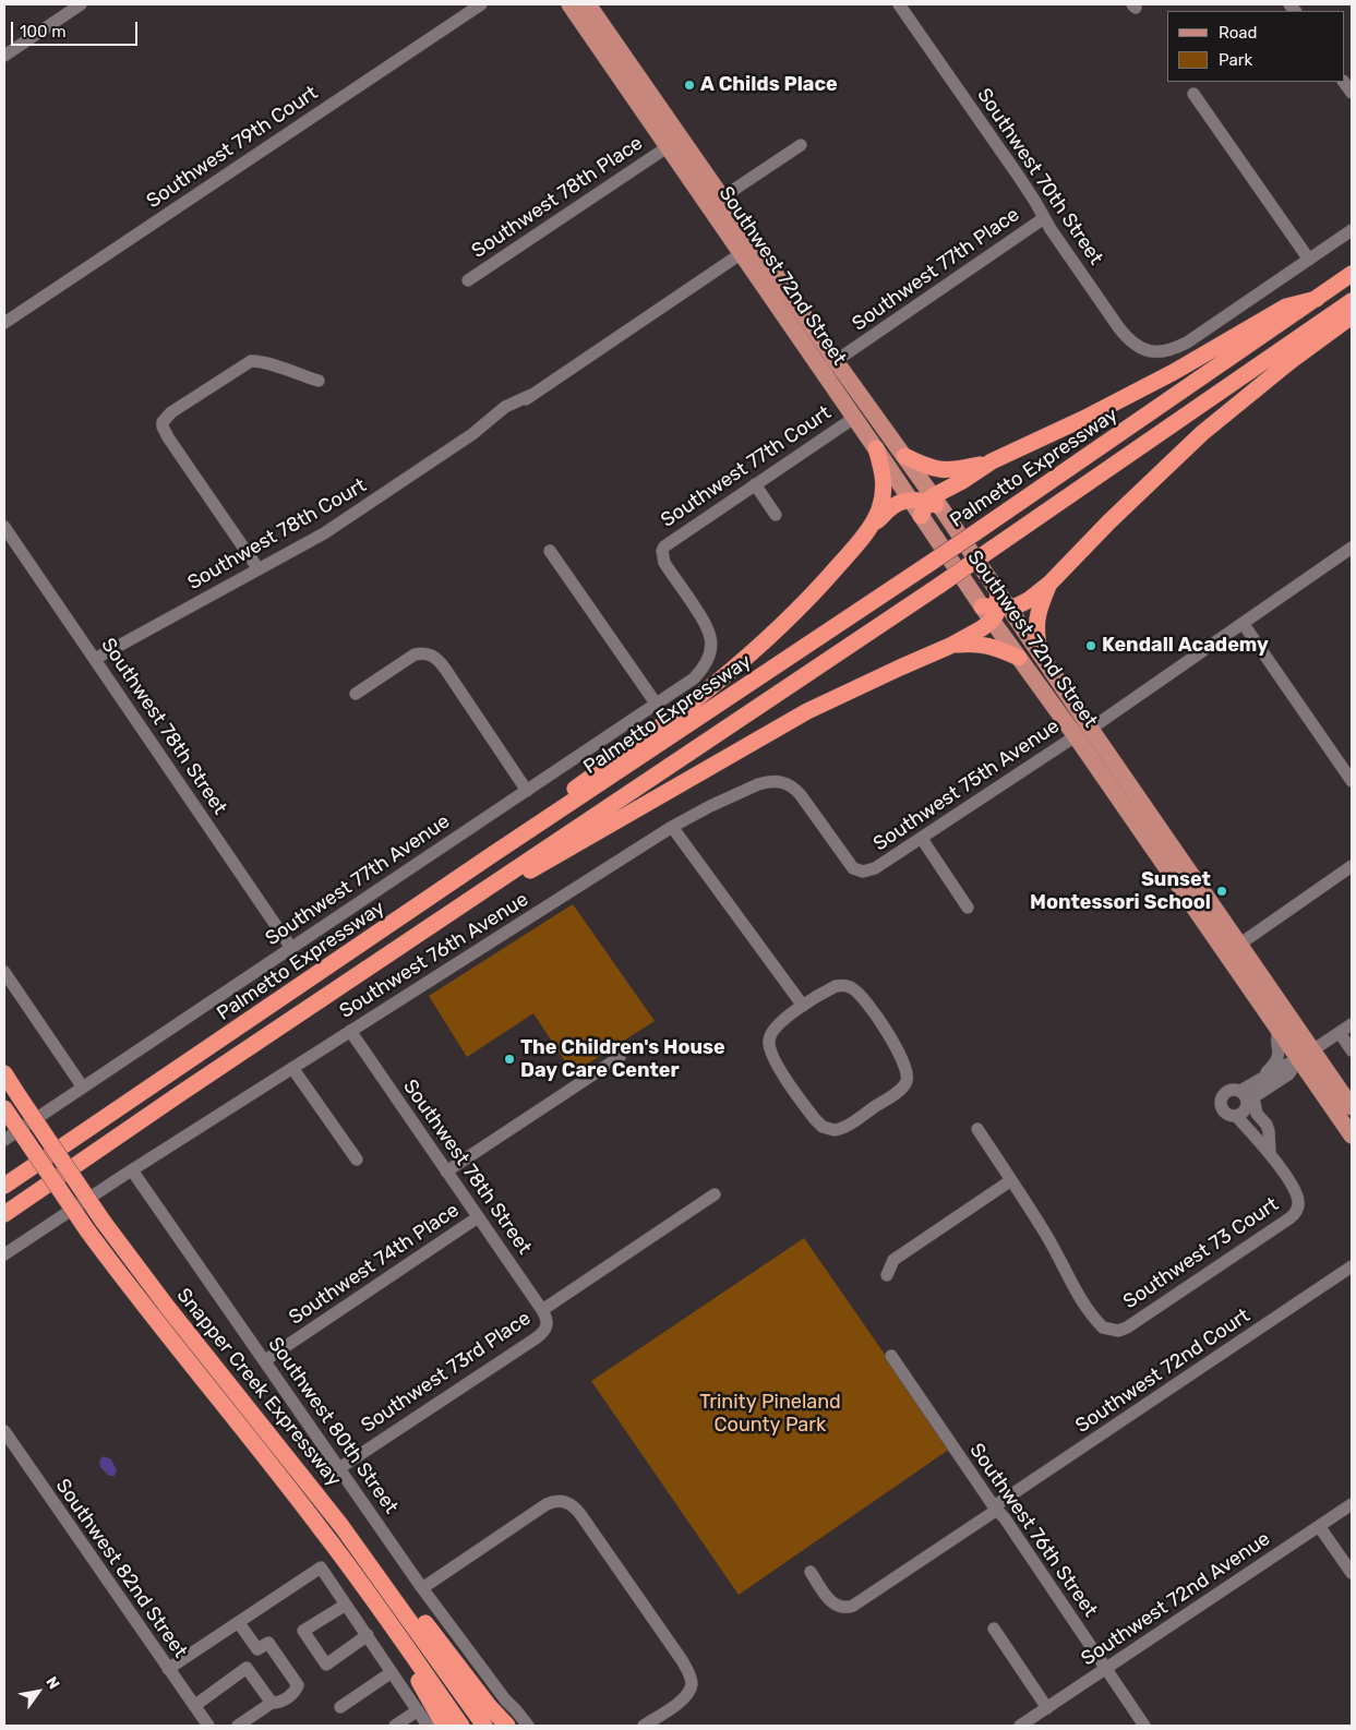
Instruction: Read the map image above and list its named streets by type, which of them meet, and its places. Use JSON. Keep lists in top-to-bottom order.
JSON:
{
  "streets": {
    "highway": ["Palmetto Expressway", "Snapper Creek Expressway"],
    "main road": ["Southwest 72nd Street"],
    "street": [
      "Southwest 79th Court",
      "Southwest 70th Street",
      "Southwest 78th Place",
      "Southwest 77th Place",
      "Southwest 77th Court",
      "Southwest 78th Court",
      "Southwest 78th Street",
      "Southwest 75th Avenue",
      "Southwest 77th Avenue",
      "Southwest 76th Avenue",
      "Southwest 73 Court",
      "Southwest 74th Place",
      "Southwest 72nd Court",
      "Southwest 73rd Place",
      "Southwest 80th Street",
      "Southwest 76th Street",
      "Southwest 82nd Street",
      "Southwest 72nd Avenue"
    ]
  },
  "crossings": [
    ["Southwest 70th Street", "Southwest 77th Place"],
    ["Southwest 78th Place", "Southwest 72nd Street"],
    ["Southwest 77th Place", "Southwest 72nd Street"],
    ["Southwest 72nd Street", "Southwest 77th Court"],
    ["Southwest 72nd Street", "Southwest 78th Court"],
    ["Southwest 72nd Street", "Southwest 75th Avenue"],
    ["Southwest 77th Court", "Southwest 77th Avenue"],
    ["Southwest 78th Court", "Southwest 78th Street"],
    ["Southwest 78th Street", "Southwest 77th Avenue"],
    ["Southwest 78th Street", "Southwest 76th Avenue"],
    ["Southwest 78th Street", "Southwest 74th Place"],
    ["Southwest 78th Street", "Southwest 73rd Place"],
    ["Southwest 75th Avenue", "Southwest 76th Avenue"],
    ["Southwest 76th Avenue", "Southwest 80th Street"],
    ["Southwest 74th Place", "Southwest 80th Street"],
    ["Southwest 72nd Court", "Southwest 76th Street"],
    ["Southwest 73rd Place", "Southwest 80th Street"],
    ["Southwest 76th Street", "Southwest 72nd Avenue"]
  ],
  "parks": ["Trinity Pineland County Park"],
  "places": [
    "A Childs Place",
    "Kendall Academy",
    "Sunset Montessori School",
    "The Children's House Day Care Center"
  ],
  "legend": ["Road", "Park"],
  "scale_bar": "100 m",
  "north": "top right"
}
